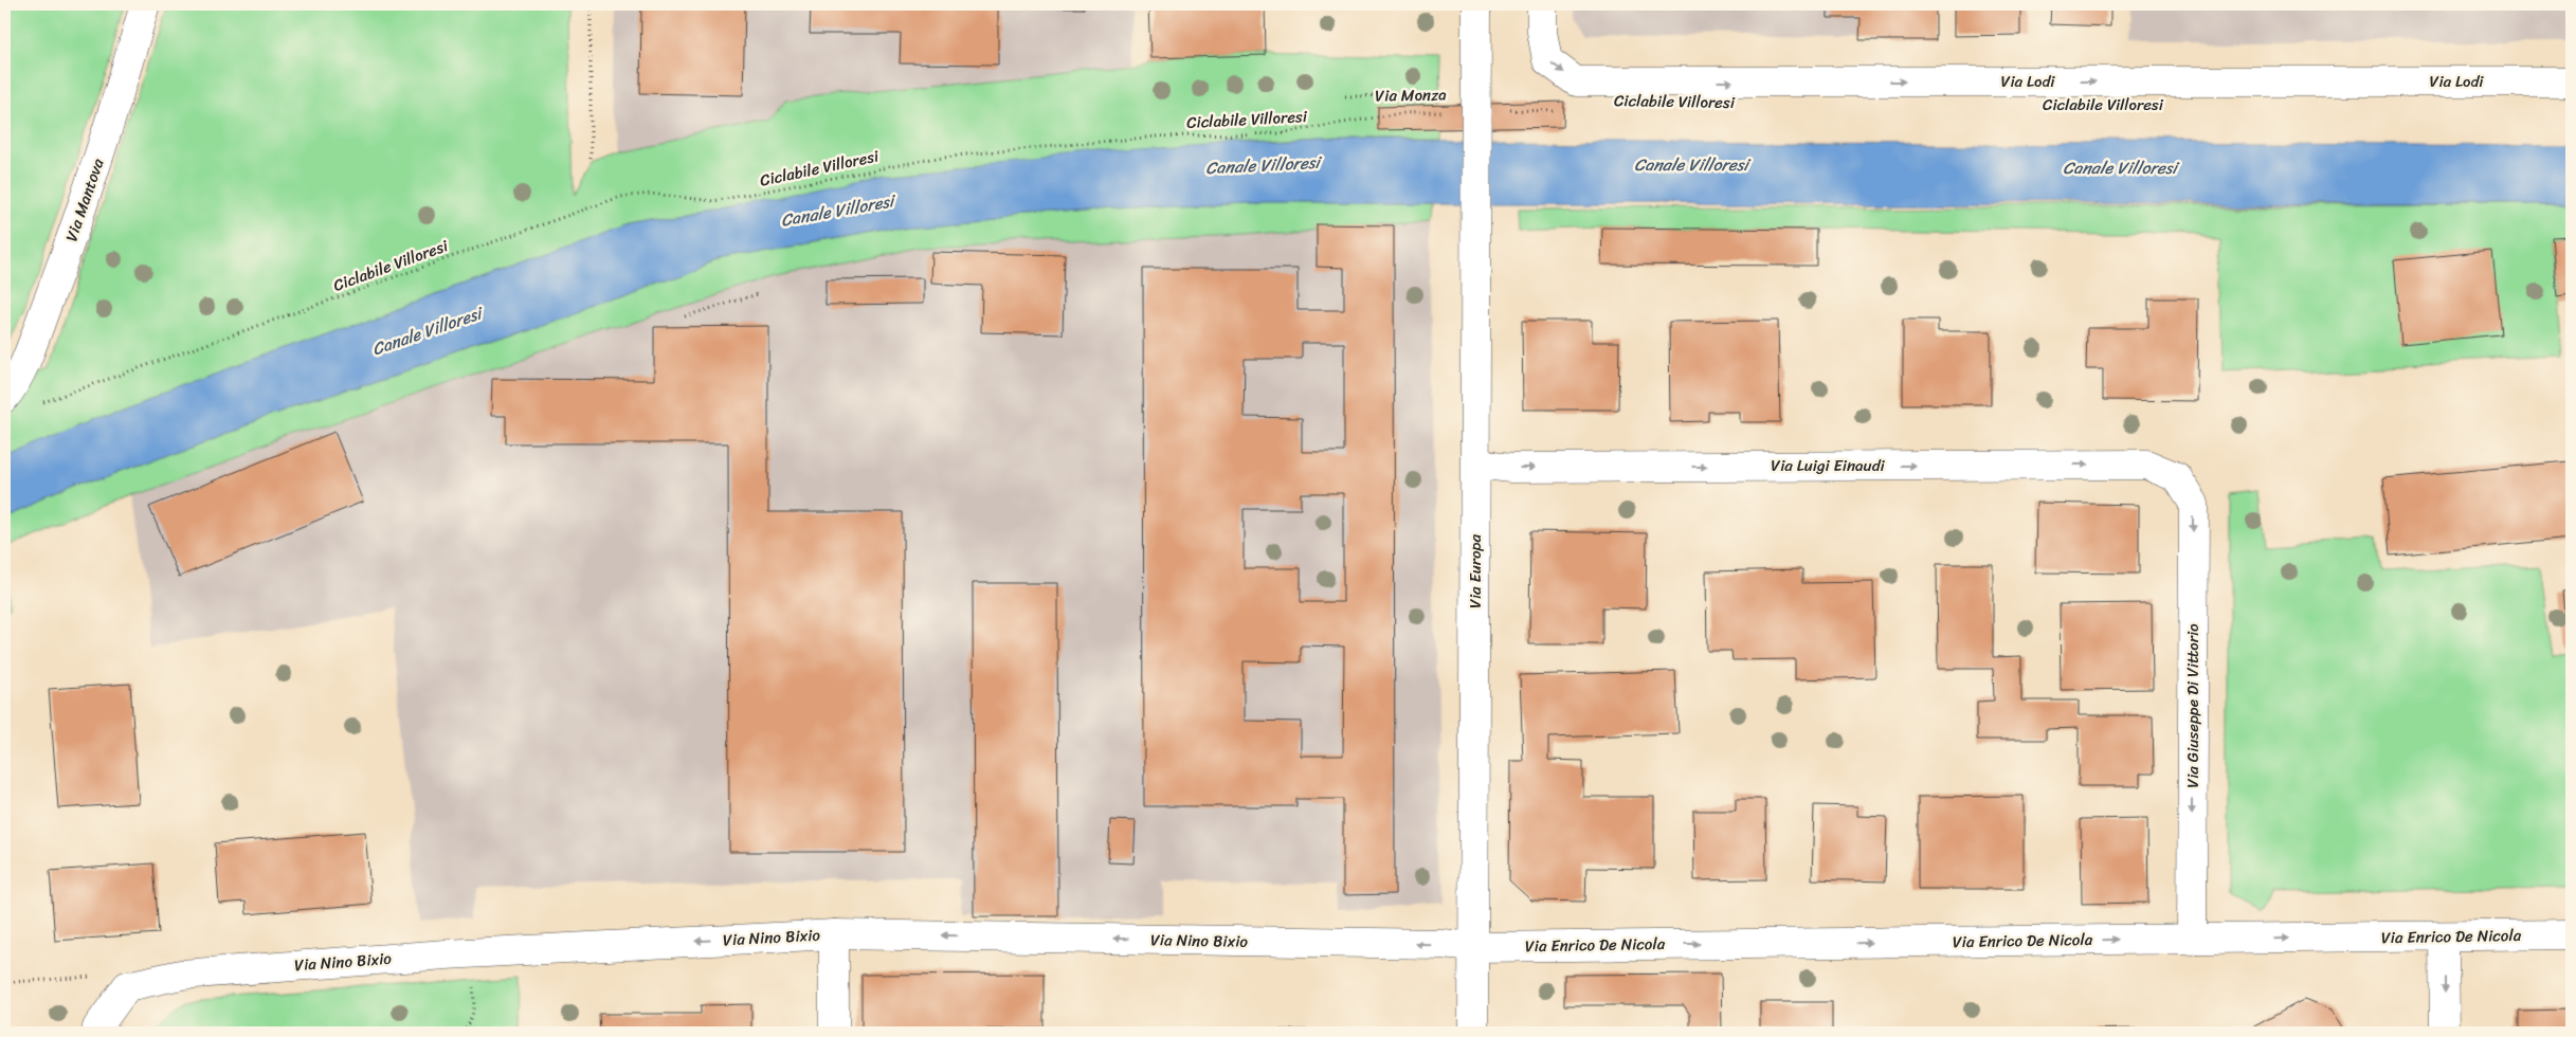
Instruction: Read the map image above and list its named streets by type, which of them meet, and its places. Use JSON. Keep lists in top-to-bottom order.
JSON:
{
  "streets": {
    "street": [
      "Via Lodi",
      "Via Mantova",
      "Via Luigi Einaudi",
      "Via Europa",
      "Via Giuseppe Di Vittorio",
      "Via Enrico De Nicola",
      "Via Nino Bixio"
    ],
    "path": ["Via Monza", "Ciclabile Villoresi"]
  },
  "crossings": [
    ["Via Monza", "Ciclabile Villoresi"],
    ["Via Monza", "Via Europa"],
    ["Ciclabile Villoresi", "Via Europa"],
    ["Via Luigi Einaudi", "Via Europa"],
    ["Via Luigi Einaudi", "Via Giuseppe Di Vittorio"],
    ["Via Europa", "Via Enrico De Nicola"],
    ["Via Europa", "Via Nino Bixio"],
    ["Via Giuseppe Di Vittorio", "Via Enrico De Nicola"],
    ["Via Enrico De Nicola", "Via Nino Bixio"]
  ],
  "one_way": [
    "Via Lodi",
    "Via Luigi Einaudi",
    "Via Giuseppe Di Vittorio",
    "Via Enrico De Nicola",
    "Via Nino Bixio"
  ],
  "water": ["Canale Villoresi"]
}
